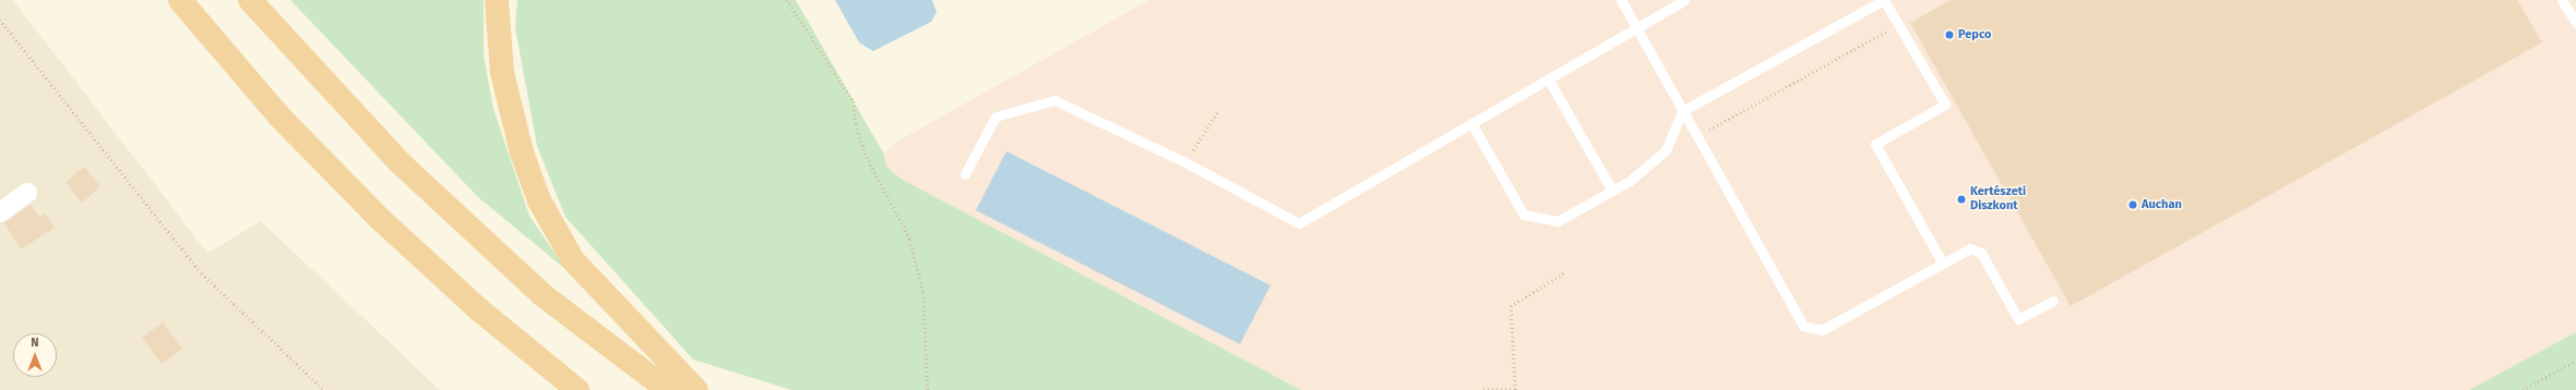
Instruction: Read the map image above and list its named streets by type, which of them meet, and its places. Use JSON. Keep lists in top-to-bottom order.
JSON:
{
  "places": ["Pepco", "Kertészeti Diszkont", "Auchan"],
  "north": "top"
}
